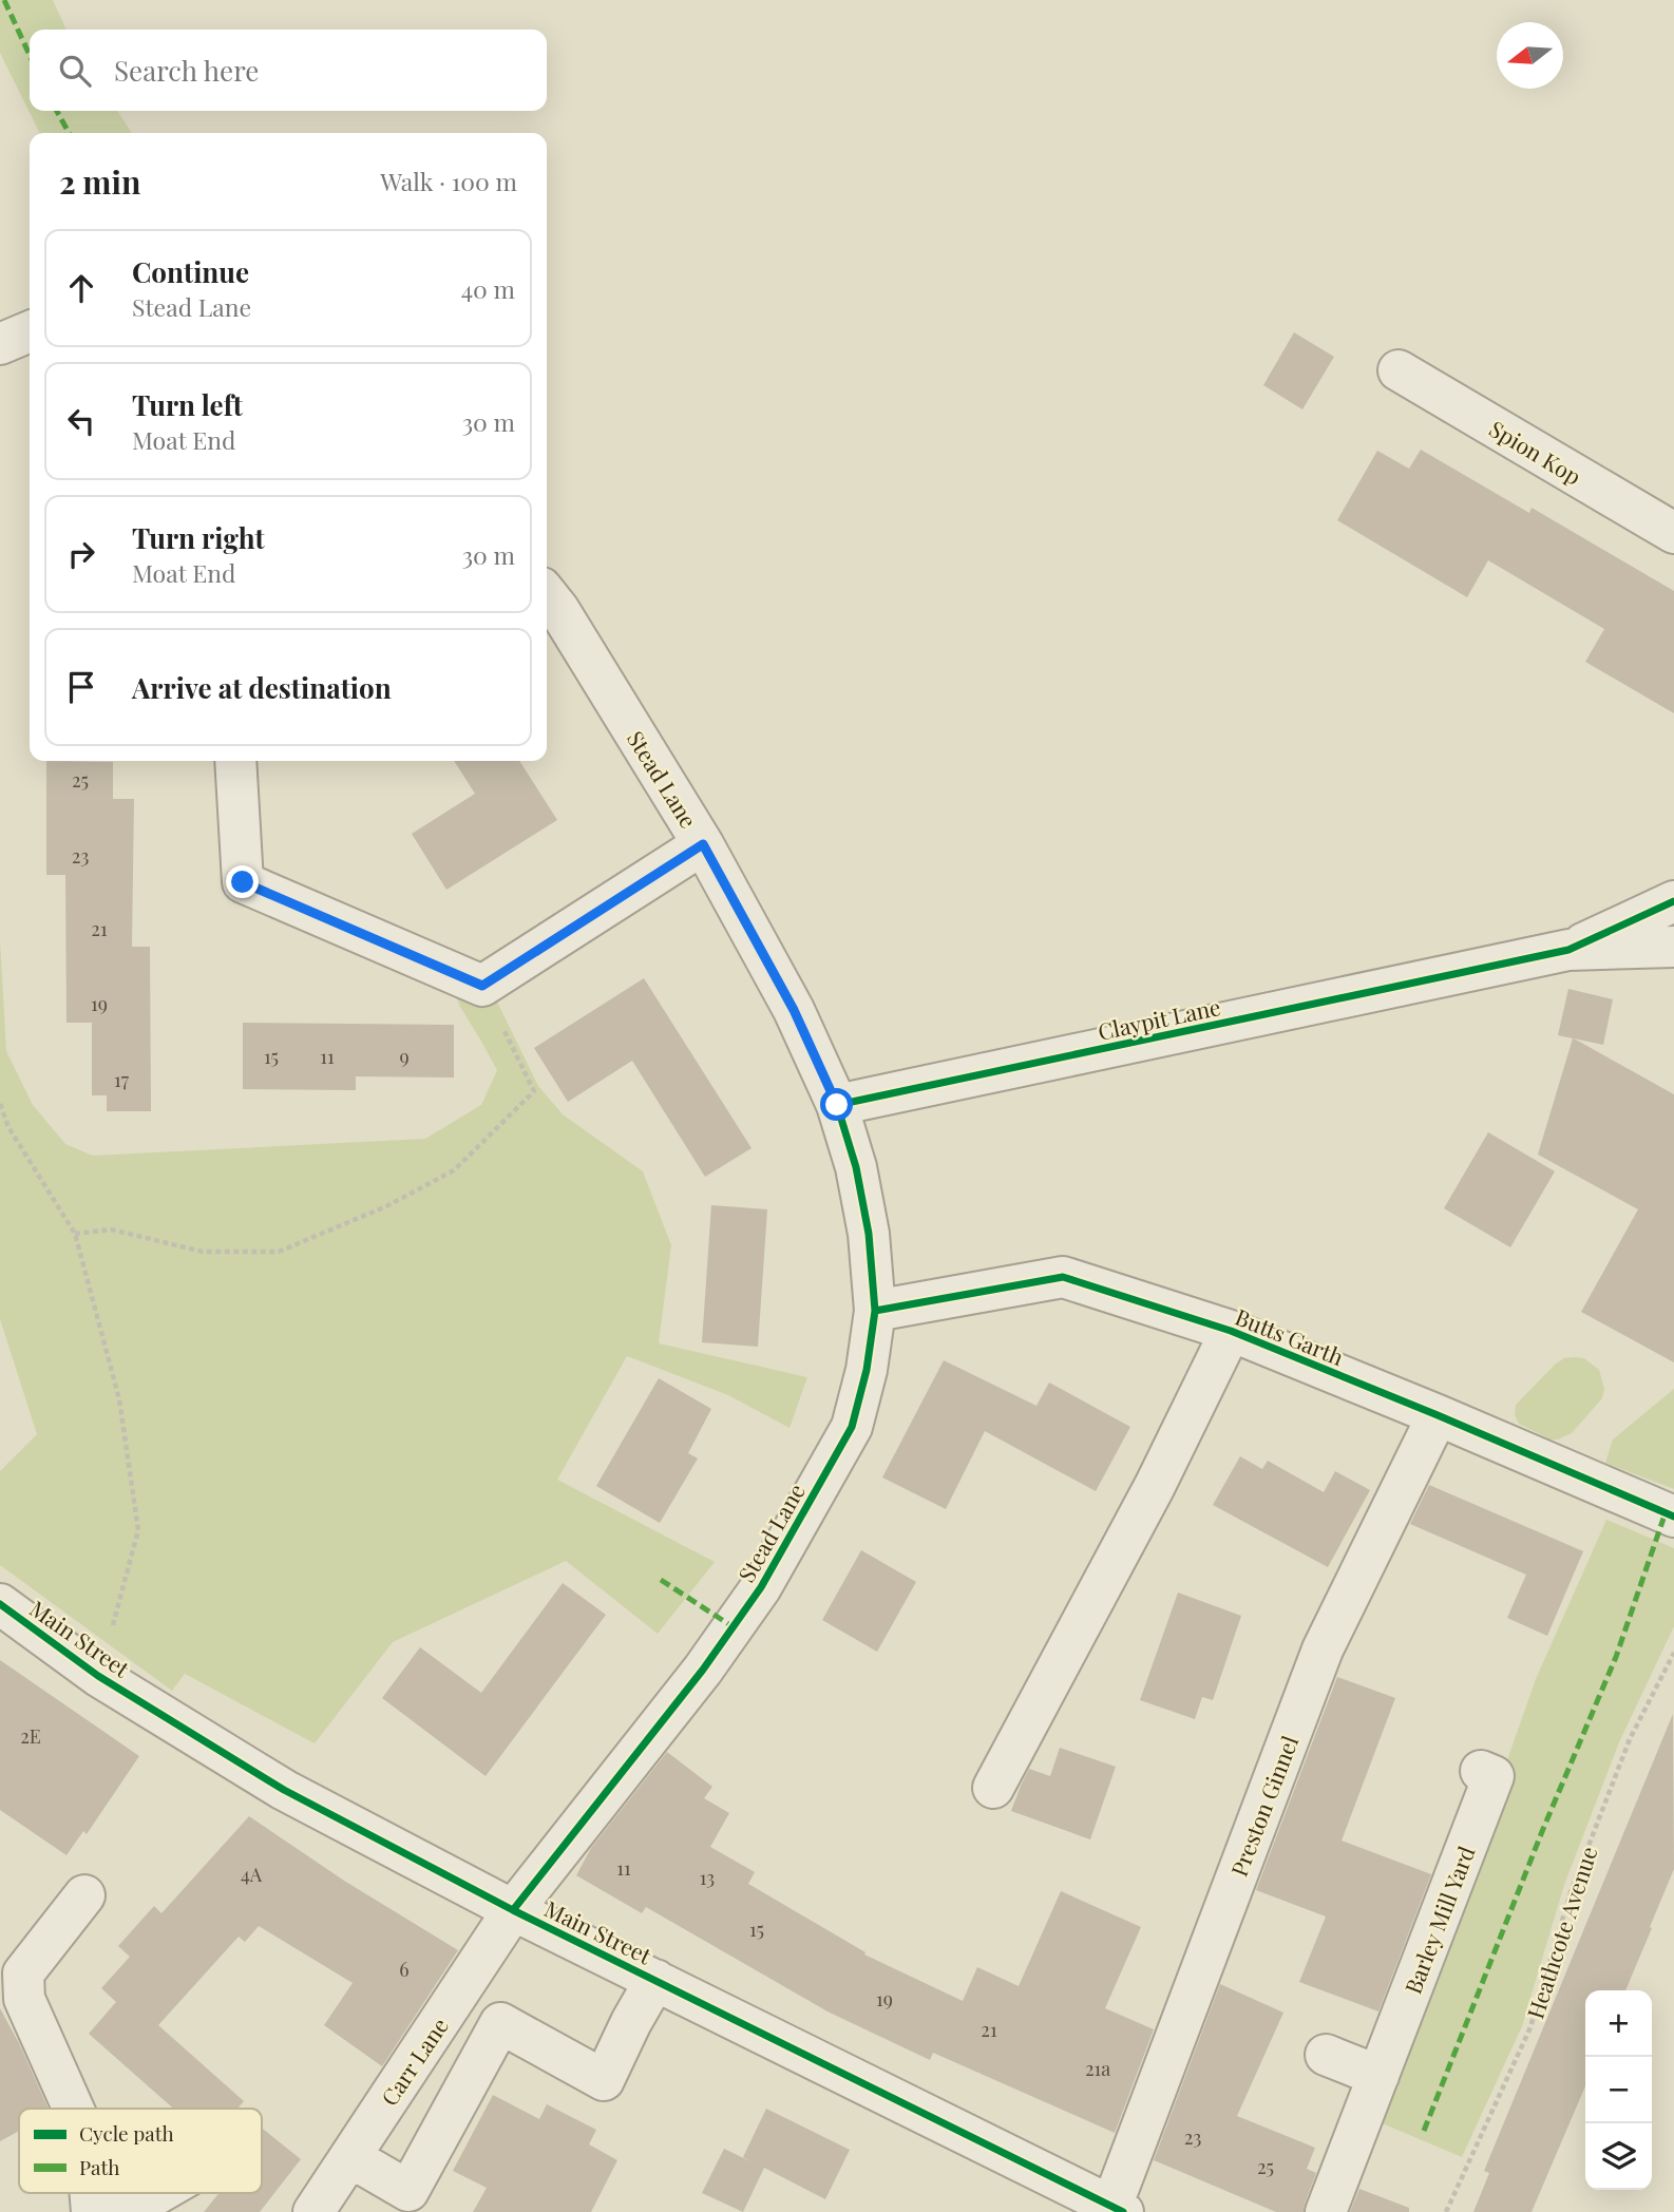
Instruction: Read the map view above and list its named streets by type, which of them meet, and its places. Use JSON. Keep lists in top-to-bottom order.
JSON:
{
  "streets": {
    "street": [
      "Spion Kop",
      "Stead Lane",
      "Claypit Lane",
      "Butts Garth",
      "Main Street",
      "Preston Ginnel",
      "Barley Mill Yard",
      "Carr Lane"
    ],
    "path": ["Heathcote Avenue"]
  },
  "crossings": [
    ["Stead Lane", "Claypit Lane"],
    ["Stead Lane", "Butts Garth"],
    ["Stead Lane", "Main Street"],
    ["Stead Lane", "Carr Lane"],
    ["Butts Garth", "Preston Ginnel"],
    ["Main Street", "Preston Ginnel"],
    ["Main Street", "Carr Lane"]
  ],
  "house_numbers": [
    "25",
    "23",
    "21",
    "19",
    "15",
    "11",
    "9",
    "17",
    "2E",
    "11",
    "4A",
    "13",
    "15",
    "6",
    "19",
    "21",
    "21a",
    "23",
    "25"
  ],
  "legend": ["Cycle path", "Path"],
  "north": "left",
  "page": {
    "search": "Search here",
    "heading": ["2 min", "Walk · 100 m"],
    "list": [
      ["Continue", "Stead Lane", "40 m"],
      ["Turn left", "Moat End", "30 m"],
      ["Turn right", "Moat End", "30 m"],
      "Arrive at destination"
    ],
    "map_buttons": ["+", "−"]
  }
}
